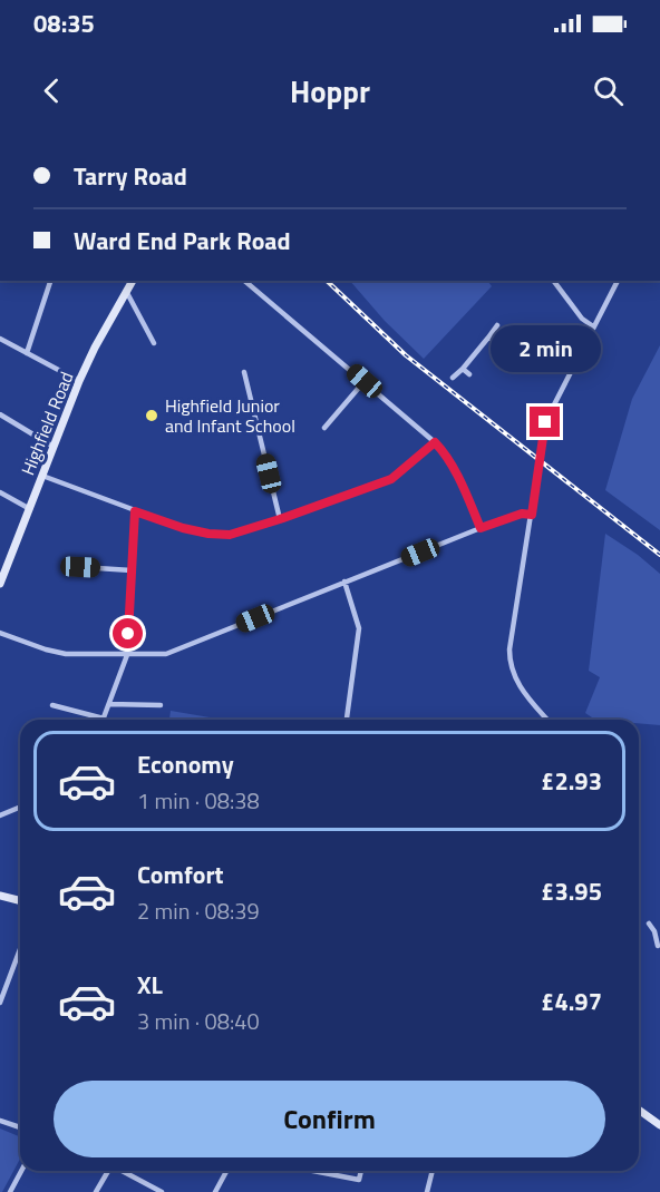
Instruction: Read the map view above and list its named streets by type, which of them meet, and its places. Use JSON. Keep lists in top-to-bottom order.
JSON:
{
  "streets": {
    "main road": ["Highfield Road"]
  },
  "places": ["Highfield Junior and Infant School"],
  "page": {
    "status": "08:35",
    "header": "Hoppr",
    "banner": ["Tarry Road", "Ward End Park Road"],
    "bubble": "2 min",
    "list": [
      {
        "name": "Economy",
        "note": "1 min · 08:38",
        "value": "£2.93"
      },
      {
        "name": "Comfort",
        "note": "2 min · 08:39",
        "value": "£3.95"
      },
      {
        "name": "XL",
        "note": "3 min · 08:40",
        "value": "£4.97"
      }
    ],
    "buttons": "Confirm"
  }
}
